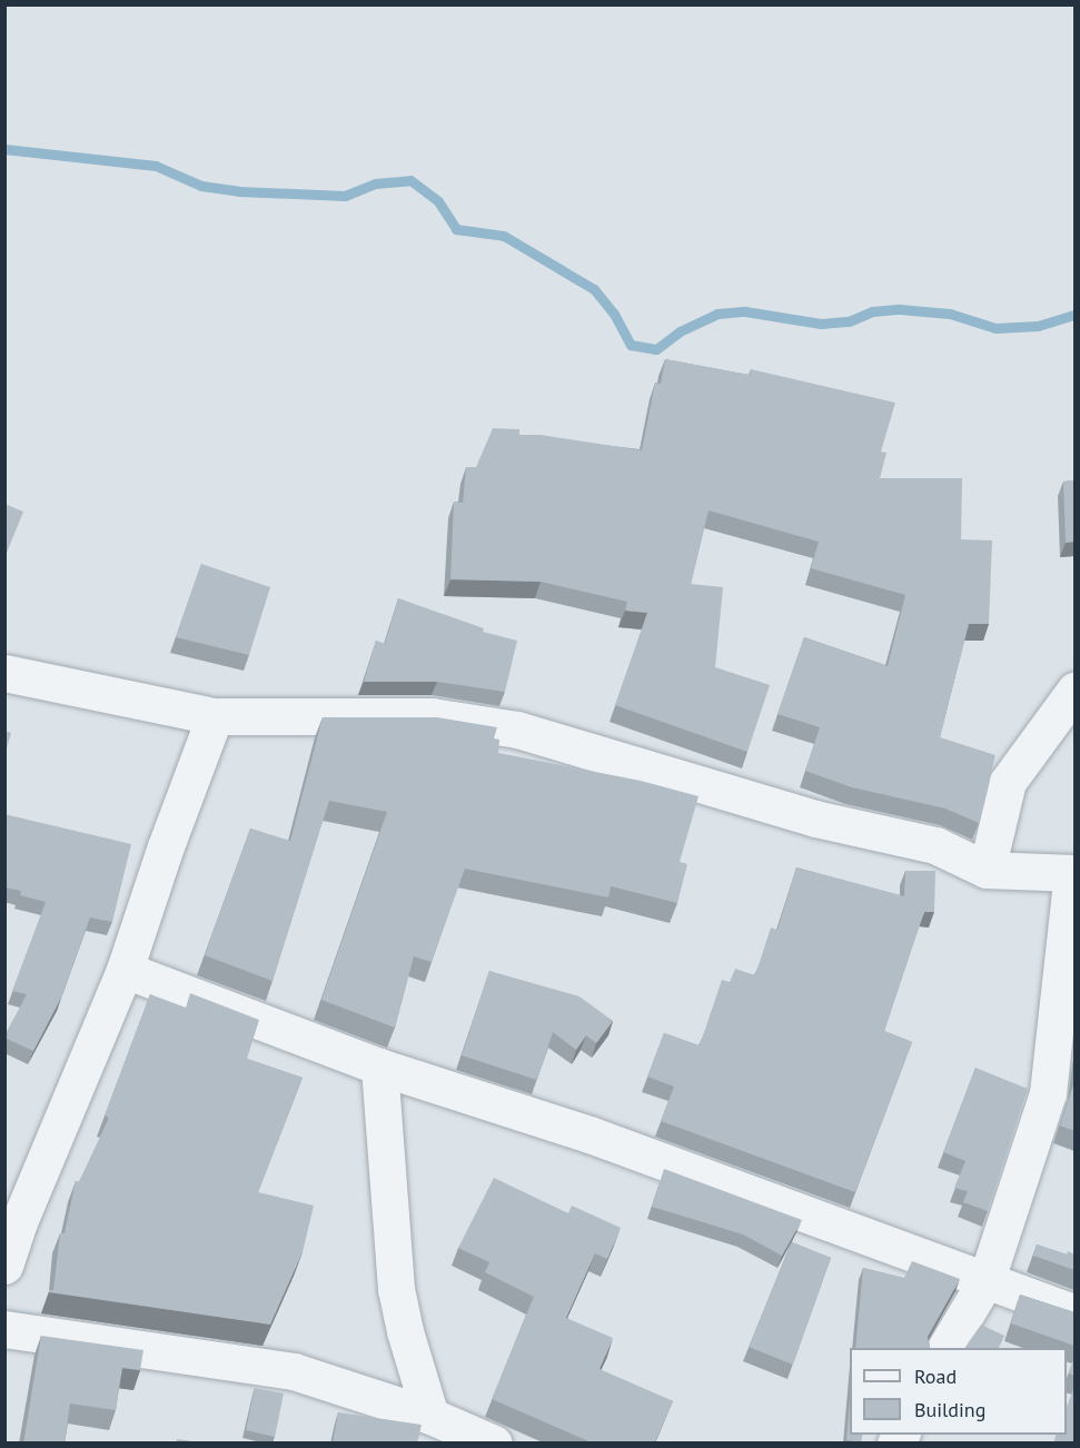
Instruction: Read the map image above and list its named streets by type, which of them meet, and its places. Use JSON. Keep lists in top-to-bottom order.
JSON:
{
  "legend": ["Road", "Building"]
}
